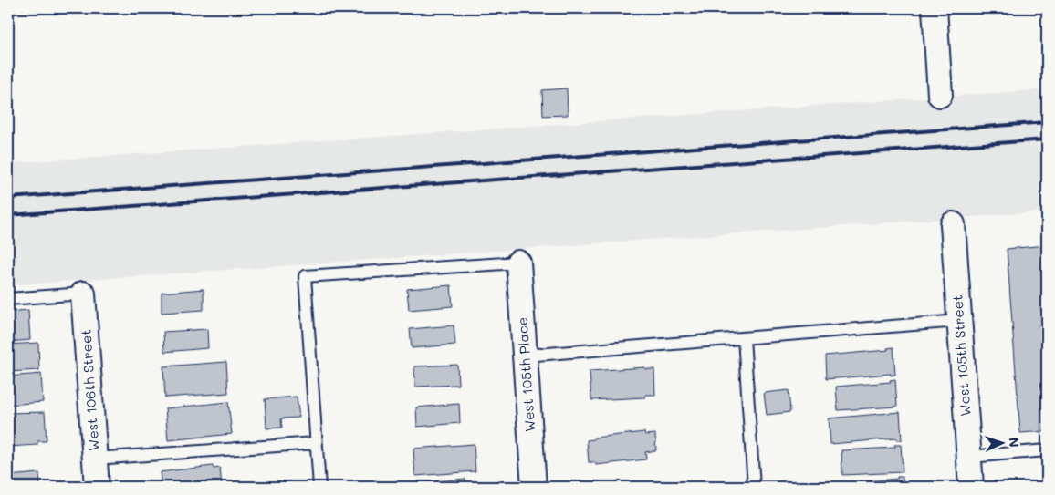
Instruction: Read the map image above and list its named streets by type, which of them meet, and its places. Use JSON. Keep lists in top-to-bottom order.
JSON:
{
  "streets": {
    "street": ["West 105th Street", "West 105th Place", "West 106th Street"]
  },
  "north": "right"
}
